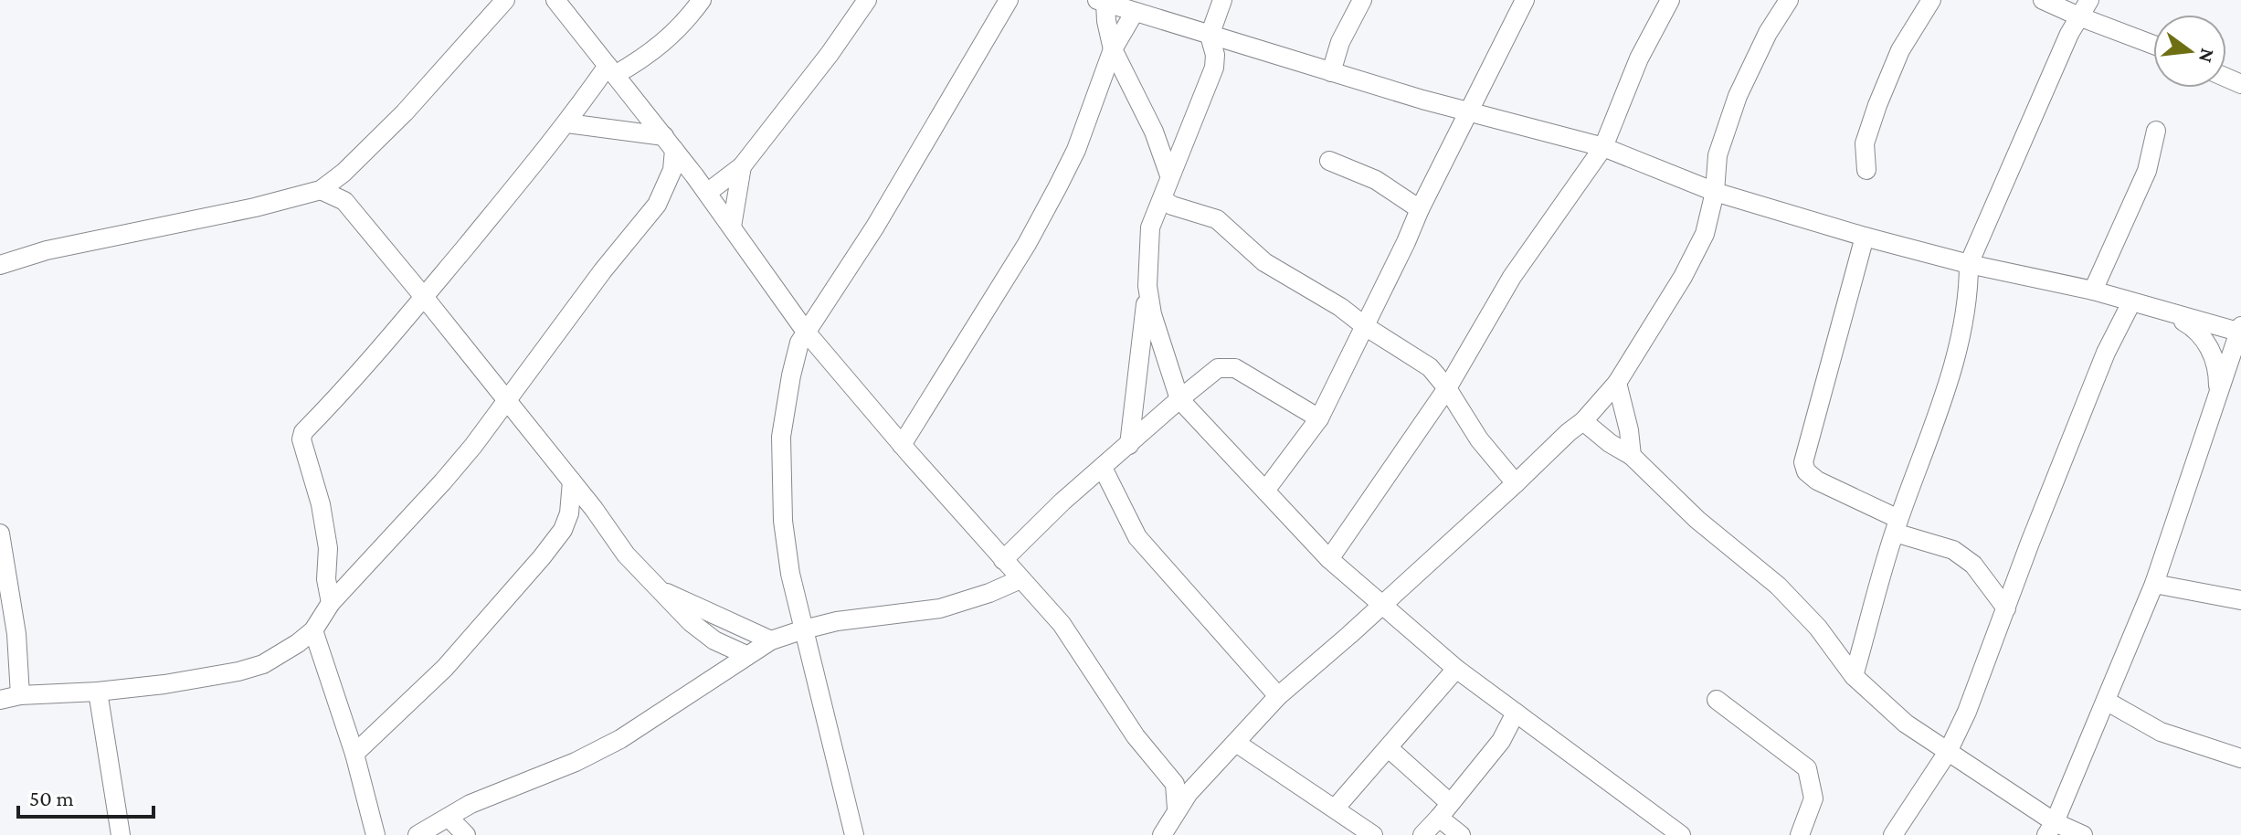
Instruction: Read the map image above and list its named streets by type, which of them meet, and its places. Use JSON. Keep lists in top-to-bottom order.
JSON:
{
  "scale_bar": "50 m",
  "north": "right"
}
